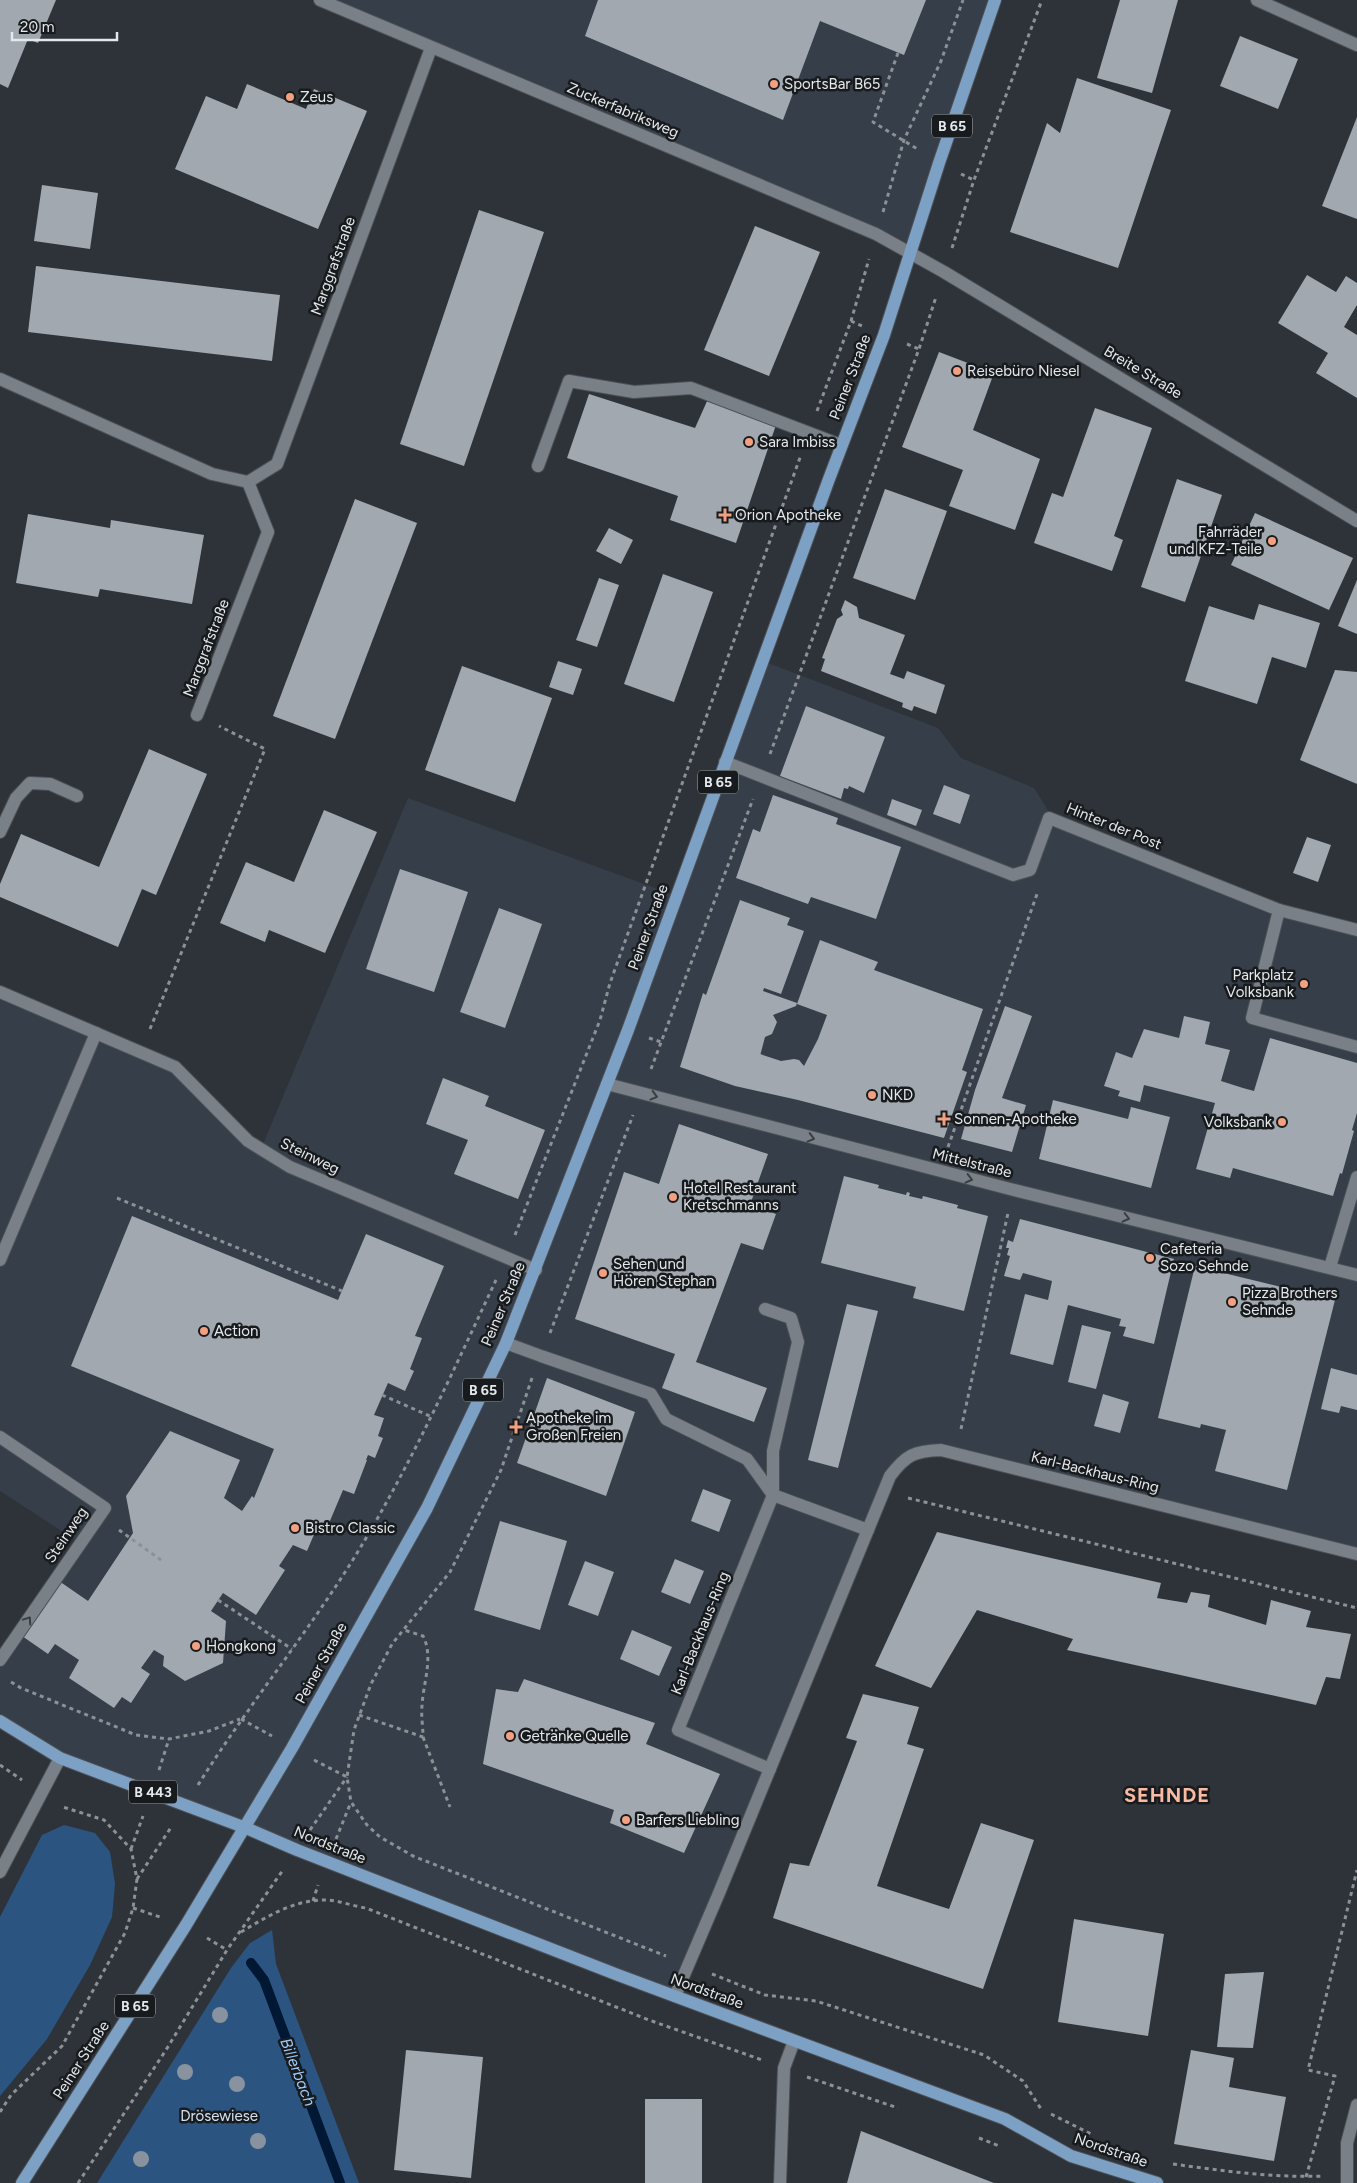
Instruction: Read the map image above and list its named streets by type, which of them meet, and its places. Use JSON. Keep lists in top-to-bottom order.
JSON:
{
  "streets": {
    "main road": [
      "B 65",
      "Peiner Straße",
      "B 443",
      "Nordstraße"
    ],
    "street": [
      "Zuckerfabriksweg",
      "Marggrafstraße",
      "Breite Straße",
      "Hinter der Post",
      "Steinweg",
      "Mittelstraße",
      "Karl-Backhaus-Ring"
    ]
  },
  "crossings": [
    ["Zuckerfabriksweg", "Marggrafstraße"],
    ["Zuckerfabriksweg", "Breite Straße"],
    ["Zuckerfabriksweg", "Peiner Straße"],
    ["Breite Straße", "Peiner Straße"],
    ["Peiner Straße", "Steinweg"],
    ["Peiner Straße", "Mittelstraße"],
    ["Peiner Straße", "B 443"],
    ["Peiner Straße", "Nordstraße"],
    ["Karl-Backhaus-Ring", "Nordstraße"],
    ["B 443", "Nordstraße"]
  ],
  "one_way": ["Mittelstraße"],
  "districts": ["SEHNDE"],
  "water": ["Billerbach"],
  "parks": ["Drösewiese"],
  "places": {
    "other": [
      "SportsBar B65",
      "Zeus",
      "Reisebüro Niesel",
      "Sara Imbiss",
      "Fahrräder und KFZ-Teile",
      "Parkplatz Volksbank",
      "NKD",
      "Volksbank",
      "Hotel Restaurant Kretschmanns",
      "Cafeteria Sozo Sehnde",
      "Sehen und Hören Stephan",
      "Pizza Brothers Sehnde",
      "Action",
      "Bistro Classic",
      "Hongkong",
      "Getränke Quelle",
      "Barfers Liebling"
    ],
    "health": ["Orion Apotheke", "Sonnen-Apotheke", "Apotheke im Großen Freien"]
  },
  "scale_bar": "20 m"
}
